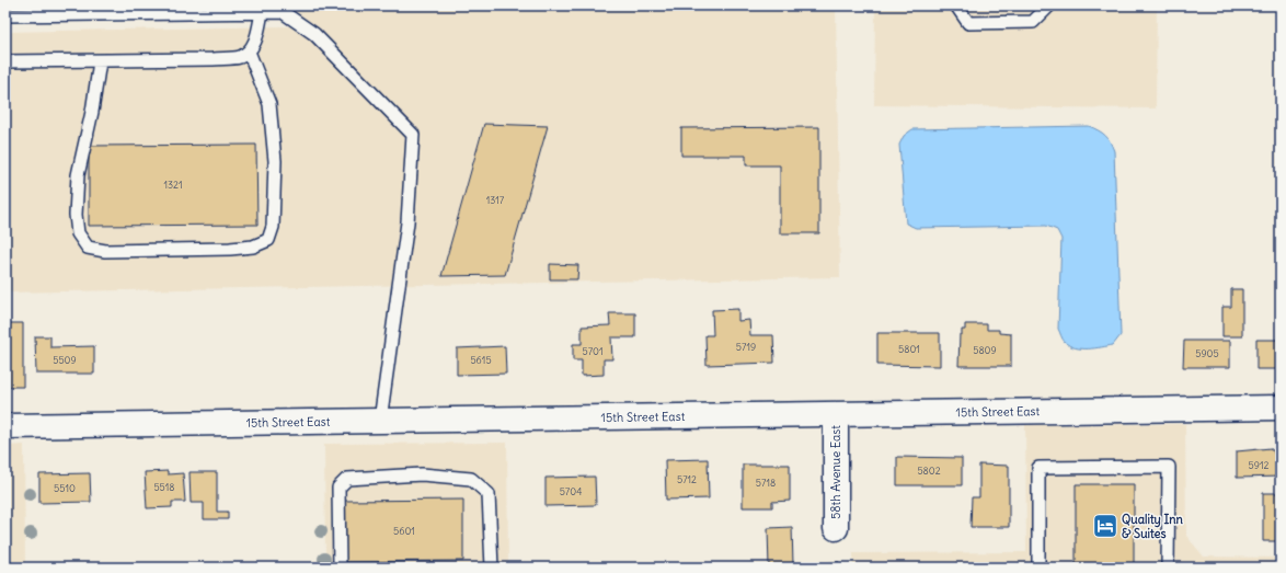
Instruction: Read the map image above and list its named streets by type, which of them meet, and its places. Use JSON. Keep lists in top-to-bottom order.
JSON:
{
  "streets": {
    "street": ["15th Street East", "58th Avenue East"]
  },
  "crossings": [
    ["15th Street East", "58th Avenue East"]
  ],
  "places": {
    "hotel": ["Quality Inn & Suites"]
  },
  "house_numbers": [
    "1321",
    "1317",
    "5719",
    "5801",
    "5809",
    "5701",
    "5905",
    "5509",
    "5615",
    "5912",
    "5802",
    "5712",
    "5718",
    "5518",
    "5510",
    "5704",
    "5601"
  ]
}
